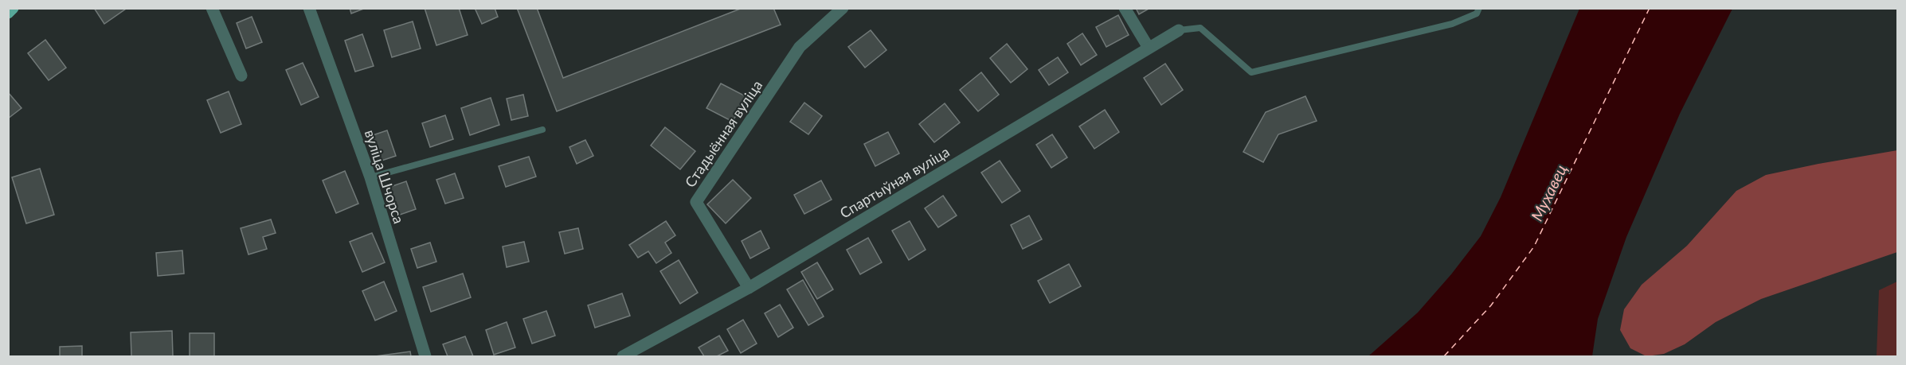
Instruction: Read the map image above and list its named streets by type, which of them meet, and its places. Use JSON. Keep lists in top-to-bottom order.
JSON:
{
  "streets": {
    "street": ["Стадыённая вуліца", "вуліца Шчорса", "Спартыўная вуліца"]
  },
  "crossings": [
    ["Стадыённая вуліца", "Спартыўная вуліца"]
  ],
  "water": ["Мухавец"]
}
